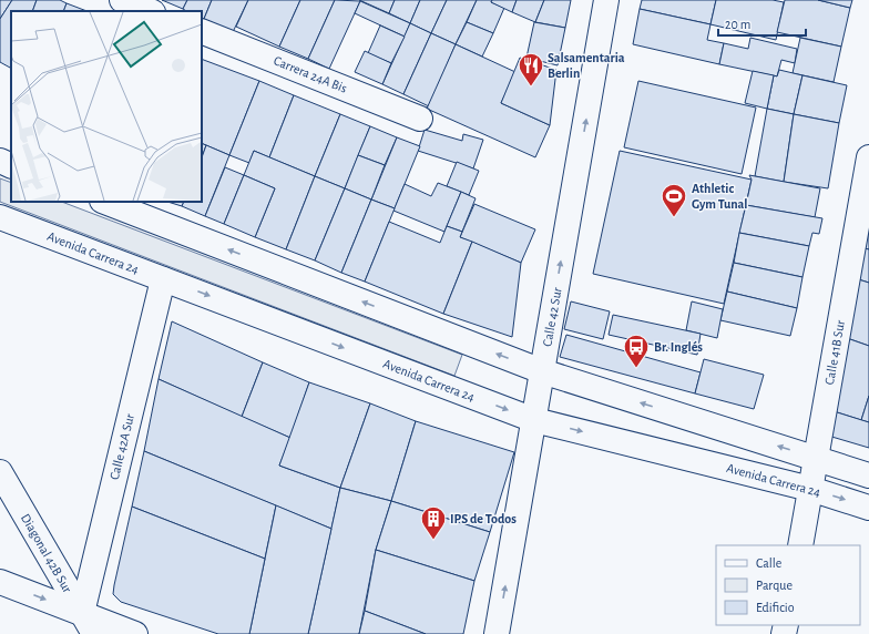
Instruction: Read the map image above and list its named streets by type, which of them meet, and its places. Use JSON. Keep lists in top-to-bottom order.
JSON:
{
  "streets": {
    "street": [
      "Carrera 24A Bis",
      "Avenida Carrera 24",
      "Calle 42 Sur",
      "Calle 41B Sur",
      "Calle 42A Sur",
      "Diagonal 42B Sur"
    ]
  },
  "crossings": [
    ["Avenida Carrera 24", "Calle 42 Sur"],
    ["Avenida Carrera 24", "Calle 41B Sur"],
    ["Avenida Carrera 24", "Calle 42A Sur"],
    ["Calle 42A Sur", "Diagonal 42B Sur"]
  ],
  "one_way": ["Calle 42 Sur"],
  "places": {
    "restaurant": ["Salsamentaria Berlin"],
    "sports": ["Athletic Gym Tunal"],
    "bus stop": ["Br. Inglés"],
    "building": ["IPS de Todos"]
  },
  "legend": ["Calle", "Parque", "Edificio"],
  "scale_bar": "20 m"
}
